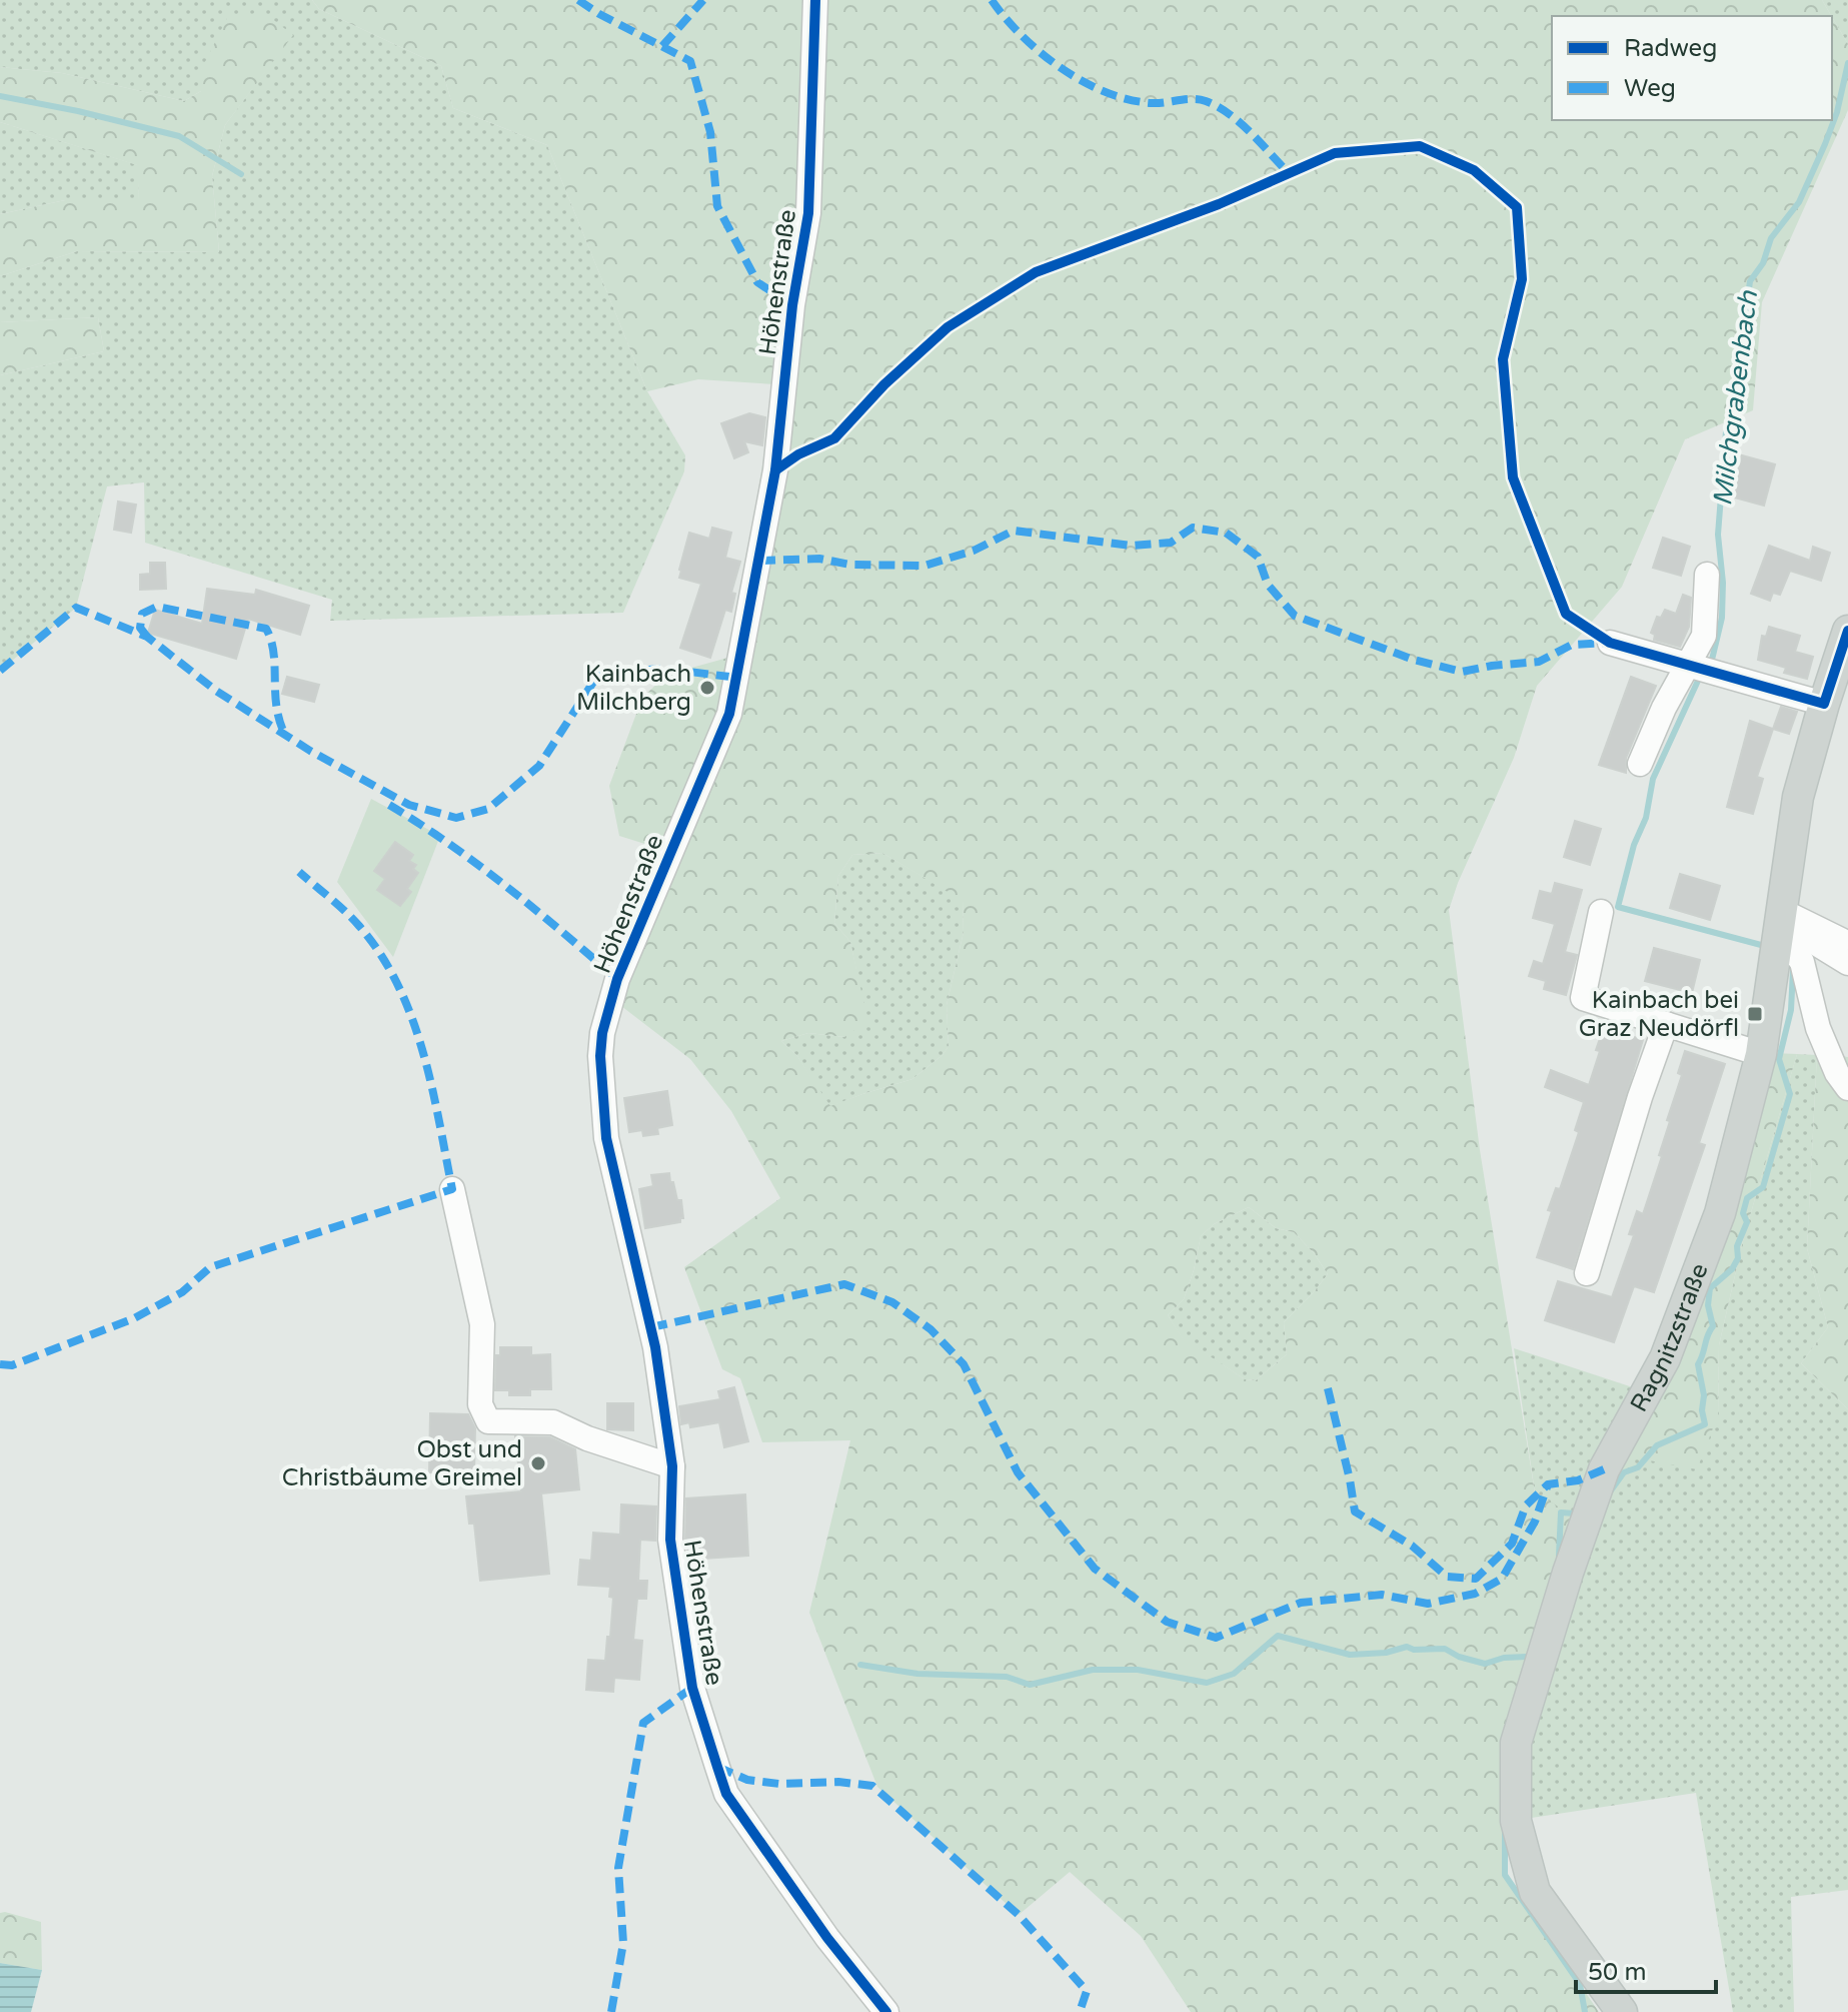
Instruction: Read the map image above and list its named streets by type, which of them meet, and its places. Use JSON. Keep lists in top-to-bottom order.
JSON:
{
  "streets": {
    "main road": ["Ragnitzstraße"],
    "street": ["Höhenstraße"]
  },
  "water": ["Milchgrabenbach"],
  "places": {
    "other": ["Kainbach Milchberg", "Obst und Christbäume Greimel"],
    "transit": ["Kainbach bei Graz Neudörfl"]
  },
  "legend": ["Radweg", "Weg"],
  "scale_bar": "50 m"
}
